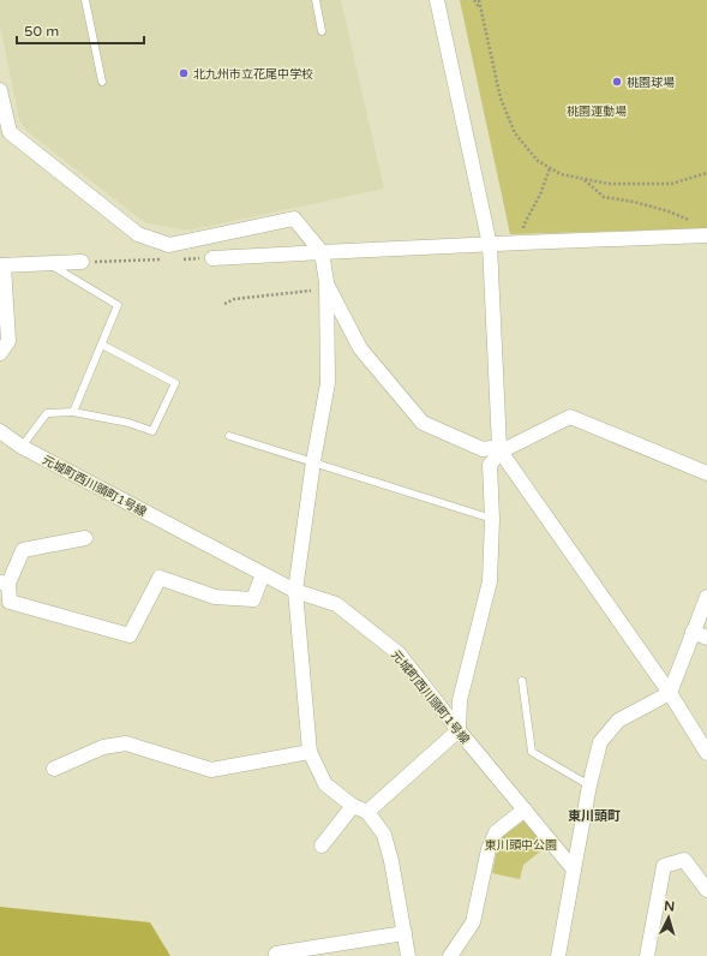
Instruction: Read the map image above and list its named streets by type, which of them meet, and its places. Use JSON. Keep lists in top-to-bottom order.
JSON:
{
  "streets": {
    "street": ["元城町西川頭町1号線"]
  },
  "districts": ["東川頭町"],
  "parks": ["桃園運動場", "東川頭中公園"],
  "places": ["北九州市立花尾中学校", "桃園球場"],
  "scale_bar": "50 m",
  "north": "top"
}
